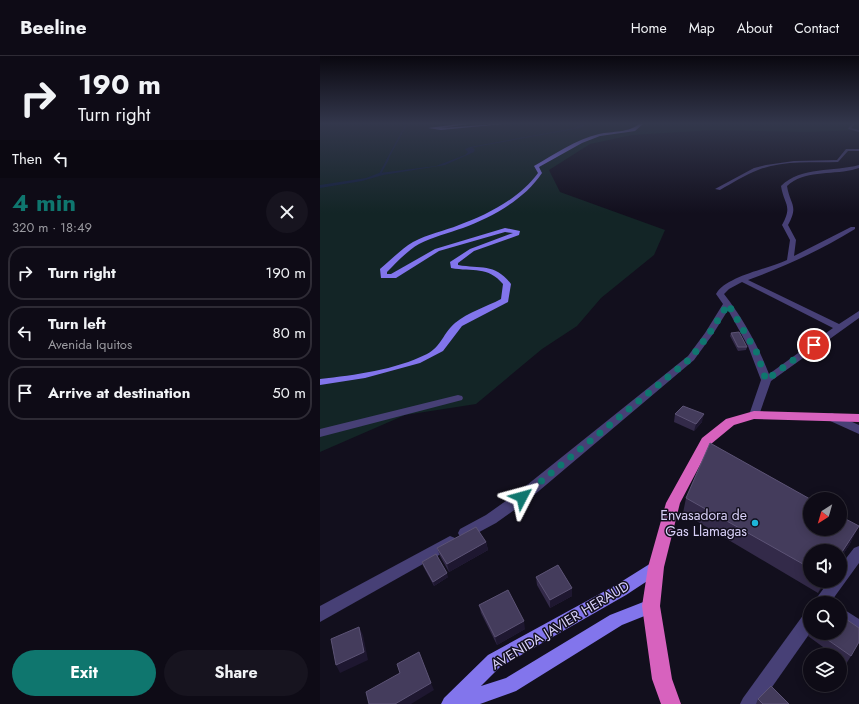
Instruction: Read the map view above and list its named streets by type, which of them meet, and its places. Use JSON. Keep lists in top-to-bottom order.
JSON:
{
  "streets": {
    "main road": ["AVENIDA JAVIER HERAUD"]
  },
  "places": ["Envasadora de Gas Llamagas"],
  "north": "bottom left",
  "page": {
    "header": "Beeline",
    "nav": [
      "Home",
      "Map",
      "About",
      "Contact"
    ],
    "turn": ["190 m", "Turn right"],
    "then": "Then",
    "heading": ["4 min", "320 m · 18:49"],
    "list": [
      {
        "name": "Turn right",
        "value": "190 m"
      },
      {
        "name": "Turn left",
        "note": "Avenida Iquitos",
        "value": "80 m"
      },
      {
        "name": "Arrive at destination",
        "value": "50 m"
      }
    ],
    "buttons": ["Exit", "Share"]
  }
}
